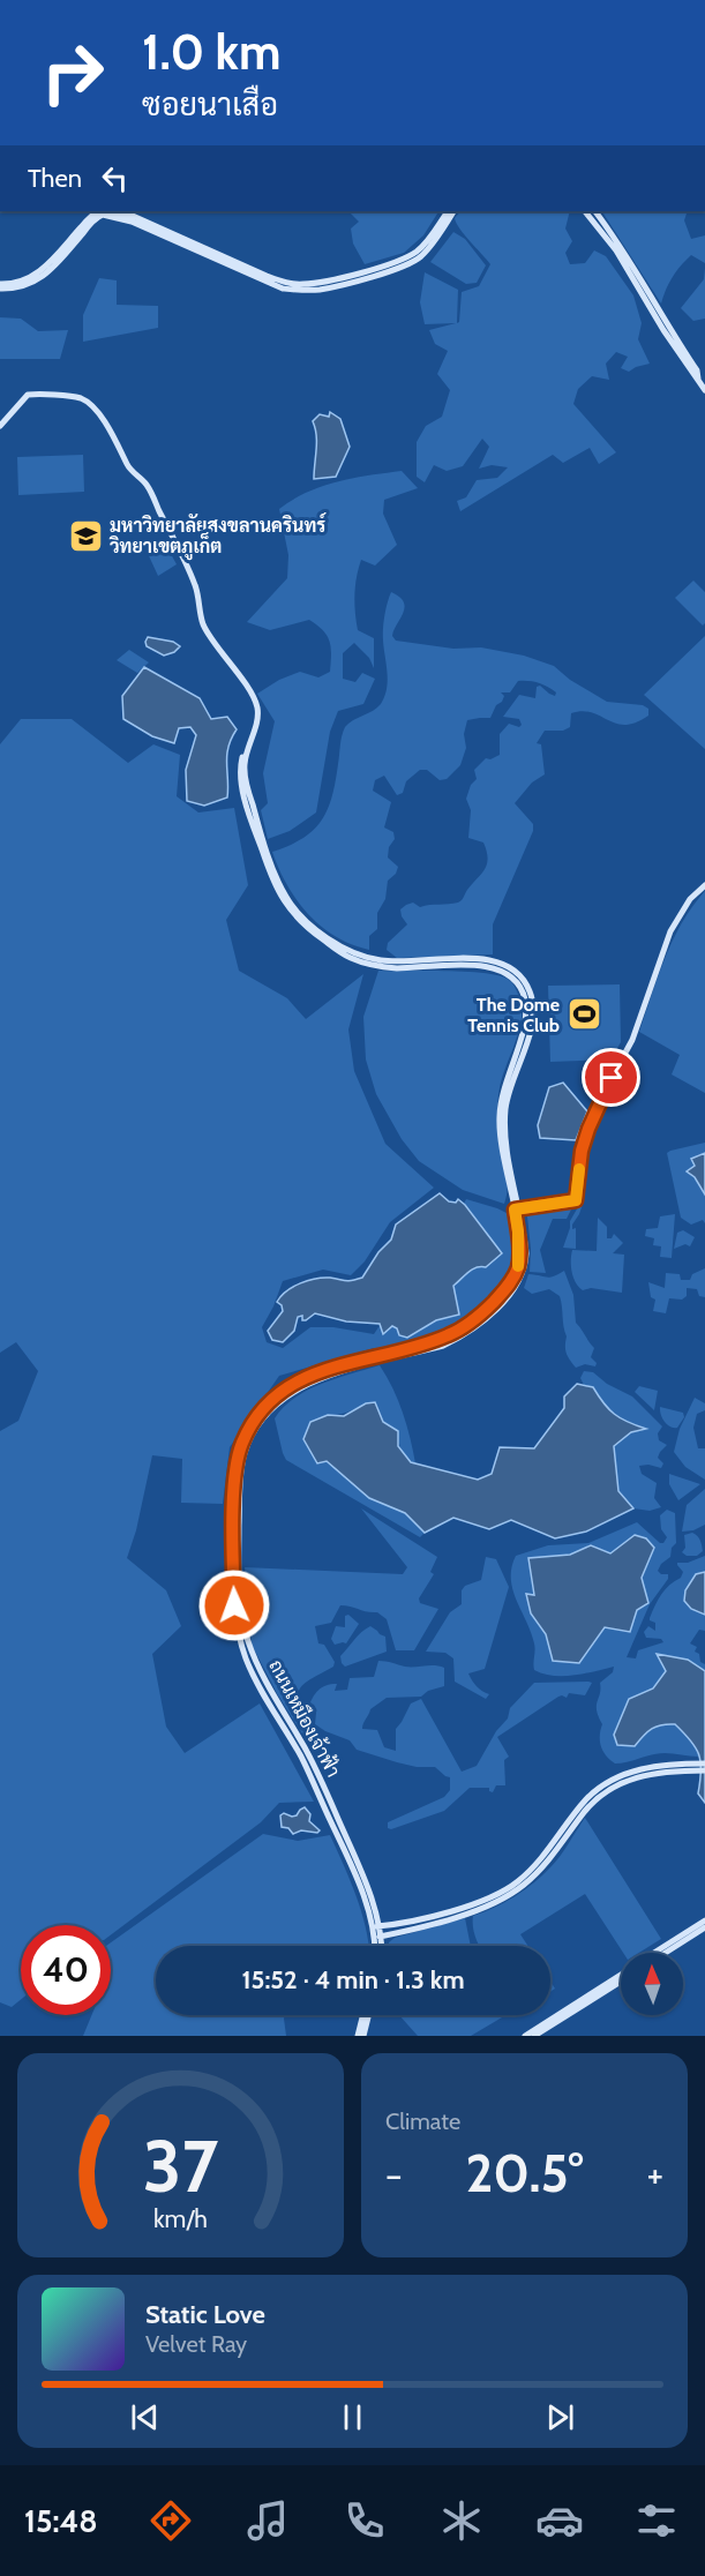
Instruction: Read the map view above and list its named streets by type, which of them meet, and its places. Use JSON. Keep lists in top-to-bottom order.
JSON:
{
  "streets": {
    "street": ["ถนนเหมืองเจ้าฟ้า"]
  },
  "places": {
    "school or university": ["มหาวิทยาลัยสงขลานครินทร์ วิทยาเขตภูเก็ต"],
    "sports": ["The Dome Tennis Club"]
  },
  "north": "top",
  "page": {
    "turn": ["1.0 km", "ซอยนาเสือ"],
    "then": "Then",
    "limit": "40",
    "trip": "15:52 · 4 min · 1.3 km",
    "tile": "Climate",
    "heat": ["−", "20.5°", "+"],
    "song": ["Static Love", "Velvet Ray"],
    "tabs": "15:48",
    "gauge": ["37", "km/h"]
  }
}
